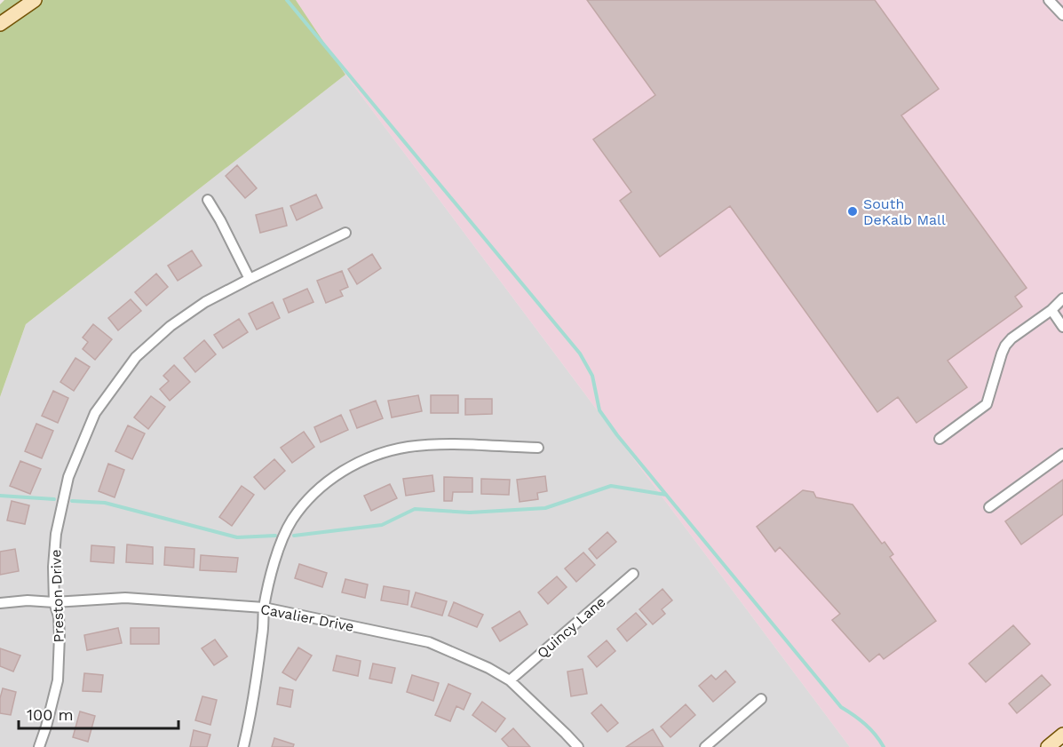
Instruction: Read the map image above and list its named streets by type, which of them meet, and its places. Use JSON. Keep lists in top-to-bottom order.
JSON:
{
  "streets": {
    "street": ["Preston Drive", "Cavalier Drive", "Quincy Lane"]
  },
  "crossings": [
    ["Preston Drive", "Cavalier Drive"],
    ["Cavalier Drive", "Quincy Lane"]
  ],
  "places": ["South DeKalb Mall"],
  "scale_bar": "100 m"
}
